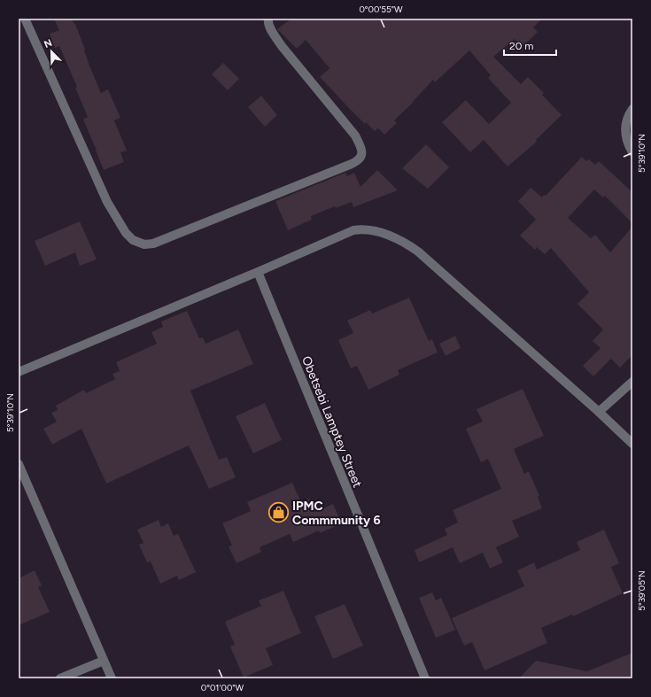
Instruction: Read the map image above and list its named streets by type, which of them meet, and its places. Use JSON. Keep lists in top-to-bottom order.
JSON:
{
  "streets": {
    "street": ["Obetsebi Lamptey Street"]
  },
  "places": {
    "shop": ["IPMC Commmunity 6"]
  },
  "scale_bar": "20 m",
  "north": "top left",
  "coordinates": [
    "0°00'55\"W",
    "5°39'10\"N",
    "5°39'05\"N",
    "0°01'00\"W"
  ]
}
